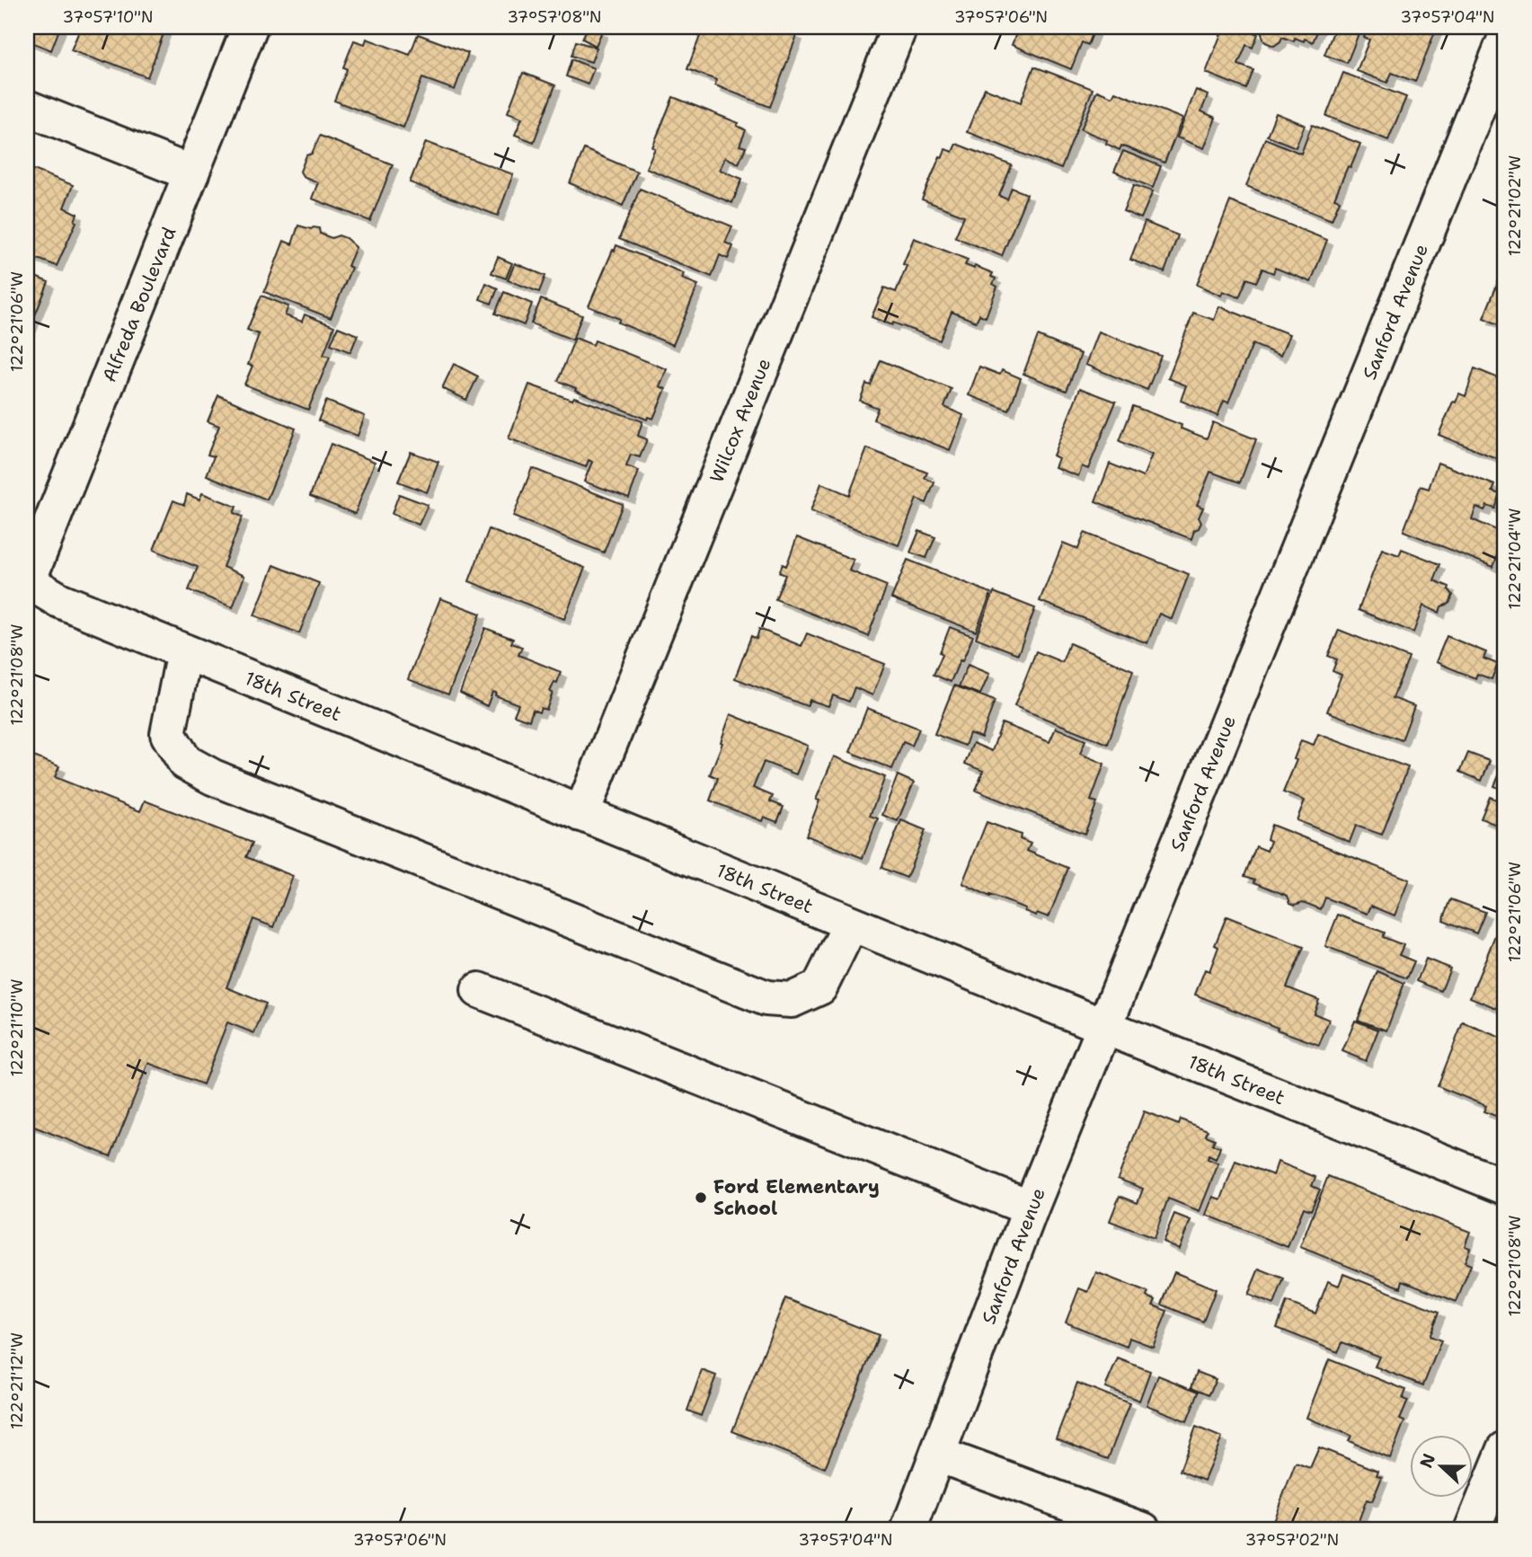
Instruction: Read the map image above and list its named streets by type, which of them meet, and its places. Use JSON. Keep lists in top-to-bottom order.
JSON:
{
  "streets": {
    "street": [
      "Alfreda Boulevard",
      "Sanford Avenue",
      "Wilcox Avenue",
      "18th Street"
    ]
  },
  "crossings": [
    ["Alfreda Boulevard", "18th Street"],
    ["Sanford Avenue", "18th Street"],
    ["Wilcox Avenue", "18th Street"]
  ],
  "places": ["Ford Elementary School"],
  "north": "left",
  "coordinates": [
    "37°57'10\"N",
    "37°57'08\"N",
    "37°57'06\"N",
    "37°57'04\"N",
    "122°21'02\"W",
    "122°21'06\"W",
    "122°21'04\"W",
    "122°21'08\"W",
    "122°21'10\"W",
    "122°21'12\"W",
    "37°57'02\"N"
  ]
}
